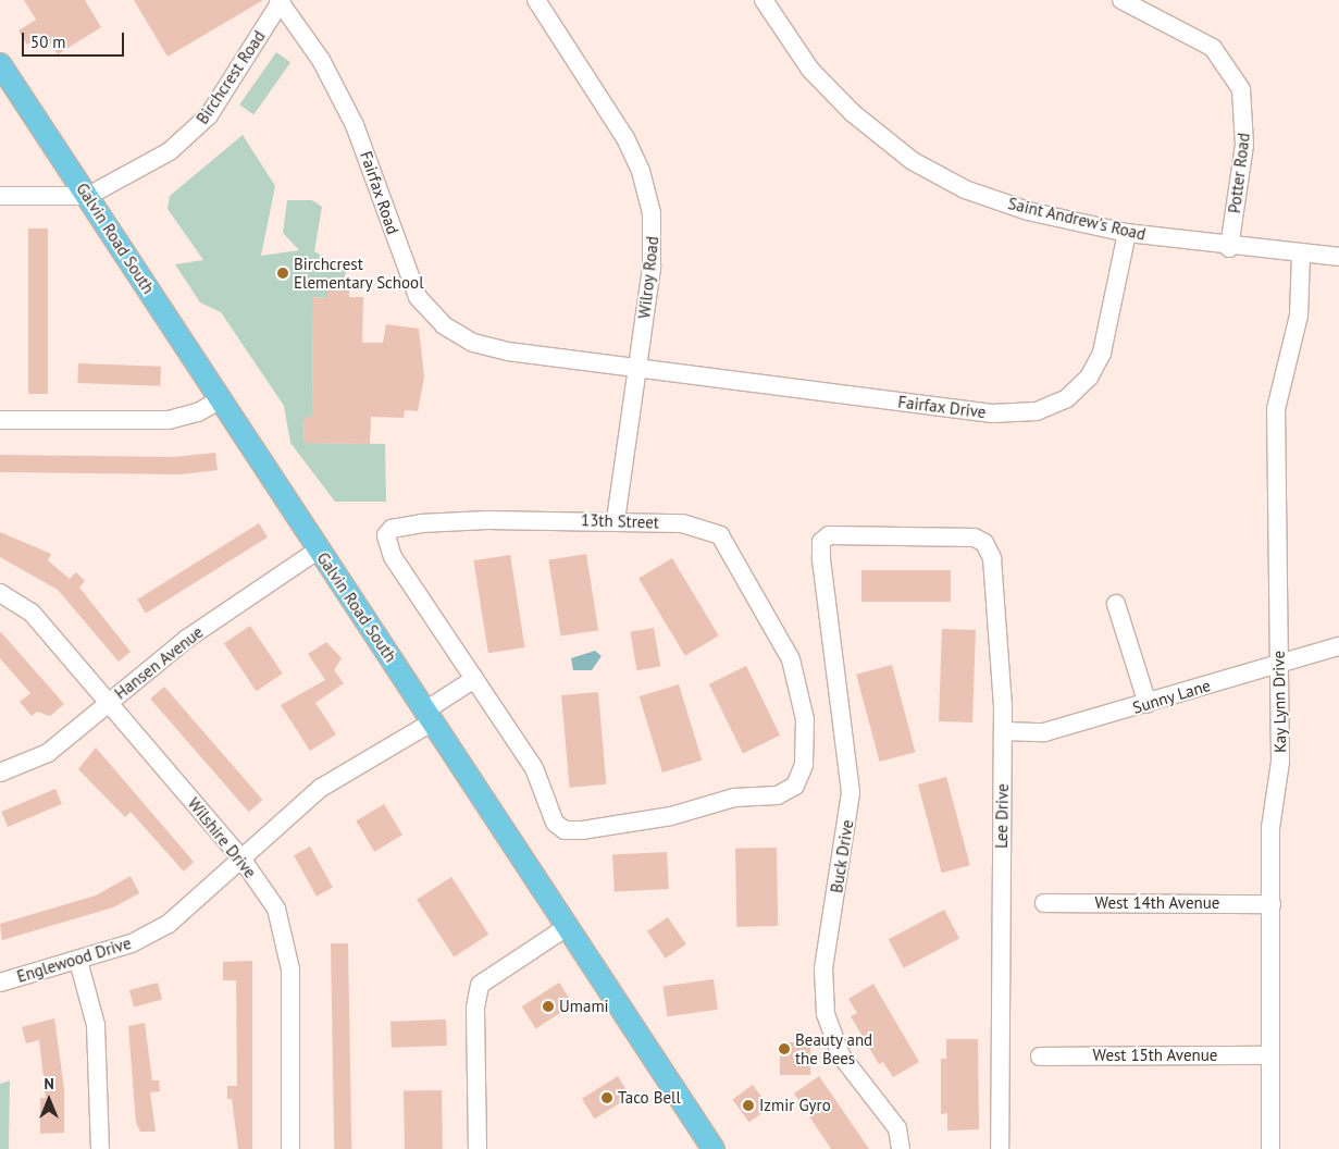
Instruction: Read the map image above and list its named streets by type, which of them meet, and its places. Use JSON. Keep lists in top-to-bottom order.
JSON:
{
  "streets": {
    "main road": ["Galvin Road South"],
    "street": [
      "Birchcrest Road",
      "Potter Road",
      "Fairfax Road",
      "Saint Andrew's Road",
      "Wilroy Road",
      "Fairfax Drive",
      "13th Street",
      "Hansen Avenue",
      "Sunny Lane",
      "Kay Lynn Drive",
      "Lee Drive",
      "Wilshire Drive",
      "Buck Drive",
      "West 14th Avenue",
      "Englewood Drive",
      "West 15th Avenue"
    ]
  },
  "crossings": [
    ["Birchcrest Road", "Fairfax Road"],
    ["Birchcrest Road", "Galvin Road South"],
    ["Potter Road", "Saint Andrew's Road"],
    ["Fairfax Road", "Wilroy Road"],
    ["Fairfax Road", "Fairfax Drive"],
    ["Saint Andrew's Road", "Fairfax Drive"],
    ["Saint Andrew's Road", "Kay Lynn Drive"],
    ["Galvin Road South", "Hansen Avenue"],
    ["Galvin Road South", "Englewood Drive"],
    ["Wilroy Road", "Fairfax Drive"],
    ["Wilroy Road", "13th Street"],
    ["13th Street", "Englewood Drive"],
    ["Hansen Avenue", "Wilshire Drive"],
    ["Sunny Lane", "Kay Lynn Drive"],
    ["Sunny Lane", "Lee Drive"],
    ["Kay Lynn Drive", "West 14th Avenue"],
    ["Kay Lynn Drive", "West 15th Avenue"],
    ["Lee Drive", "Buck Drive"],
    ["Wilshire Drive", "Englewood Drive"]
  ],
  "places": [
    "Birchcrest Elementary School",
    "Umami",
    "Beauty and the Bees",
    "Taco Bell",
    "Izmir Gyro"
  ],
  "scale_bar": "50 m",
  "north": "top"
}
